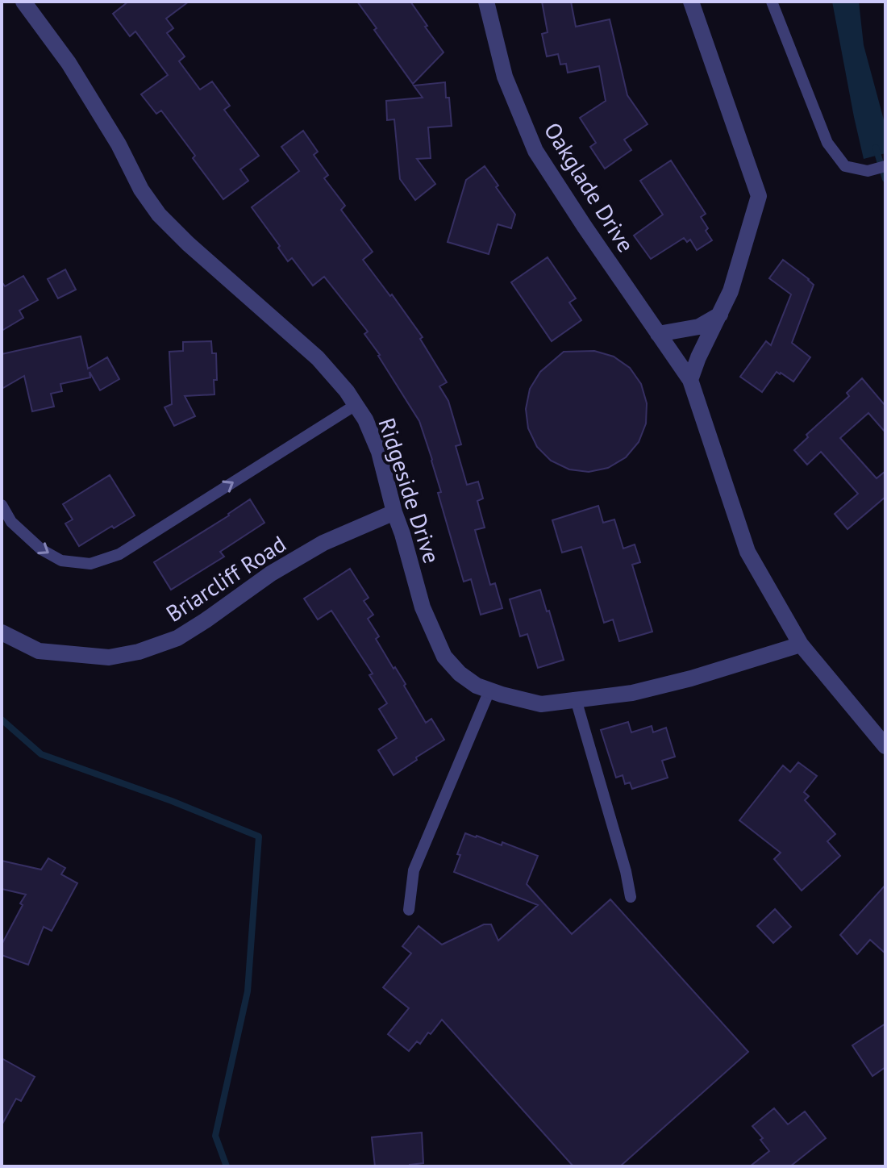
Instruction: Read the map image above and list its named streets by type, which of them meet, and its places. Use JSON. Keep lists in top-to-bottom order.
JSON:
{
  "streets": {
    "street": ["Oakglade Drive", "Ridgeside Drive", "Briarcliff Road"]
  },
  "crossings": [
    ["Oakglade Drive", "Ridgeside Drive"],
    ["Ridgeside Drive", "Briarcliff Road"]
  ]
}
